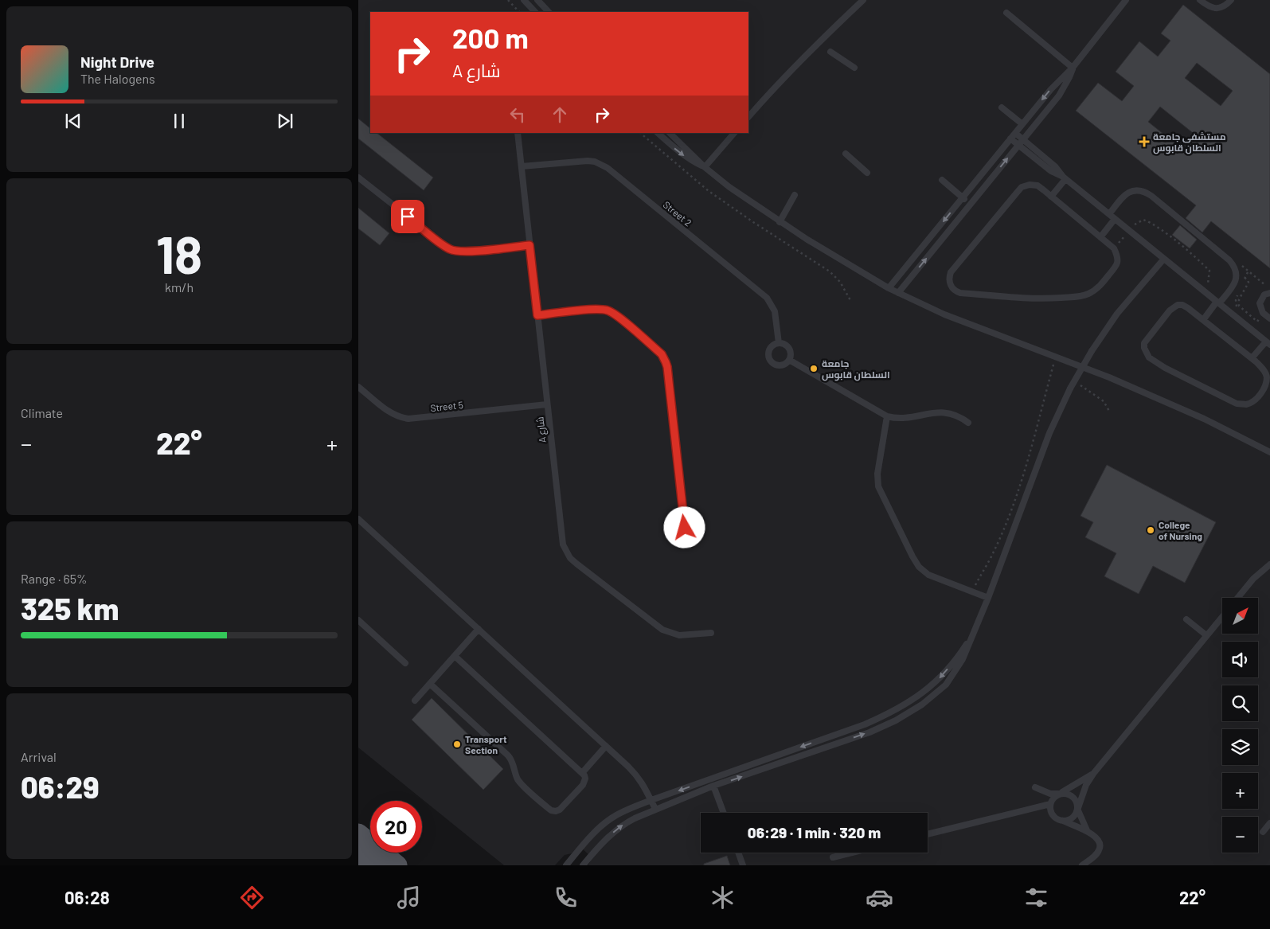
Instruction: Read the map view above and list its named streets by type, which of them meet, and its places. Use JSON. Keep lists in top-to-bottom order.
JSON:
{
  "streets": {
    "lane": ["Street 2", "Street 5", "A شارع"]
  },
  "crossings": [
    ["Street 2", "A شارع"],
    ["Street 5", "A شارع"]
  ],
  "places": {
    "health": ["مستشفى جامعة السلطان قابوس"],
    "other": ["جامعة السلطان قابوس", "College of Nursing", "Transport Section"]
  },
  "north": "top right",
  "page": {
    "turn": ["200 m", "A شارع"],
    "song": ["Night Drive", "The Halogens"],
    "tile": [
      ["18", "km/h"],
      "Climate",
      ["Range · 65%", "325 km"],
      ["Arrival", "06:29"]
    ],
    "heat": ["−", "22°", "+"],
    "map_buttons": ["+", "−"],
    "limit": "20",
    "trip": "06:29 · 1 min · 320 m",
    "tabs": ["06:28", "22°"]
  }
}
